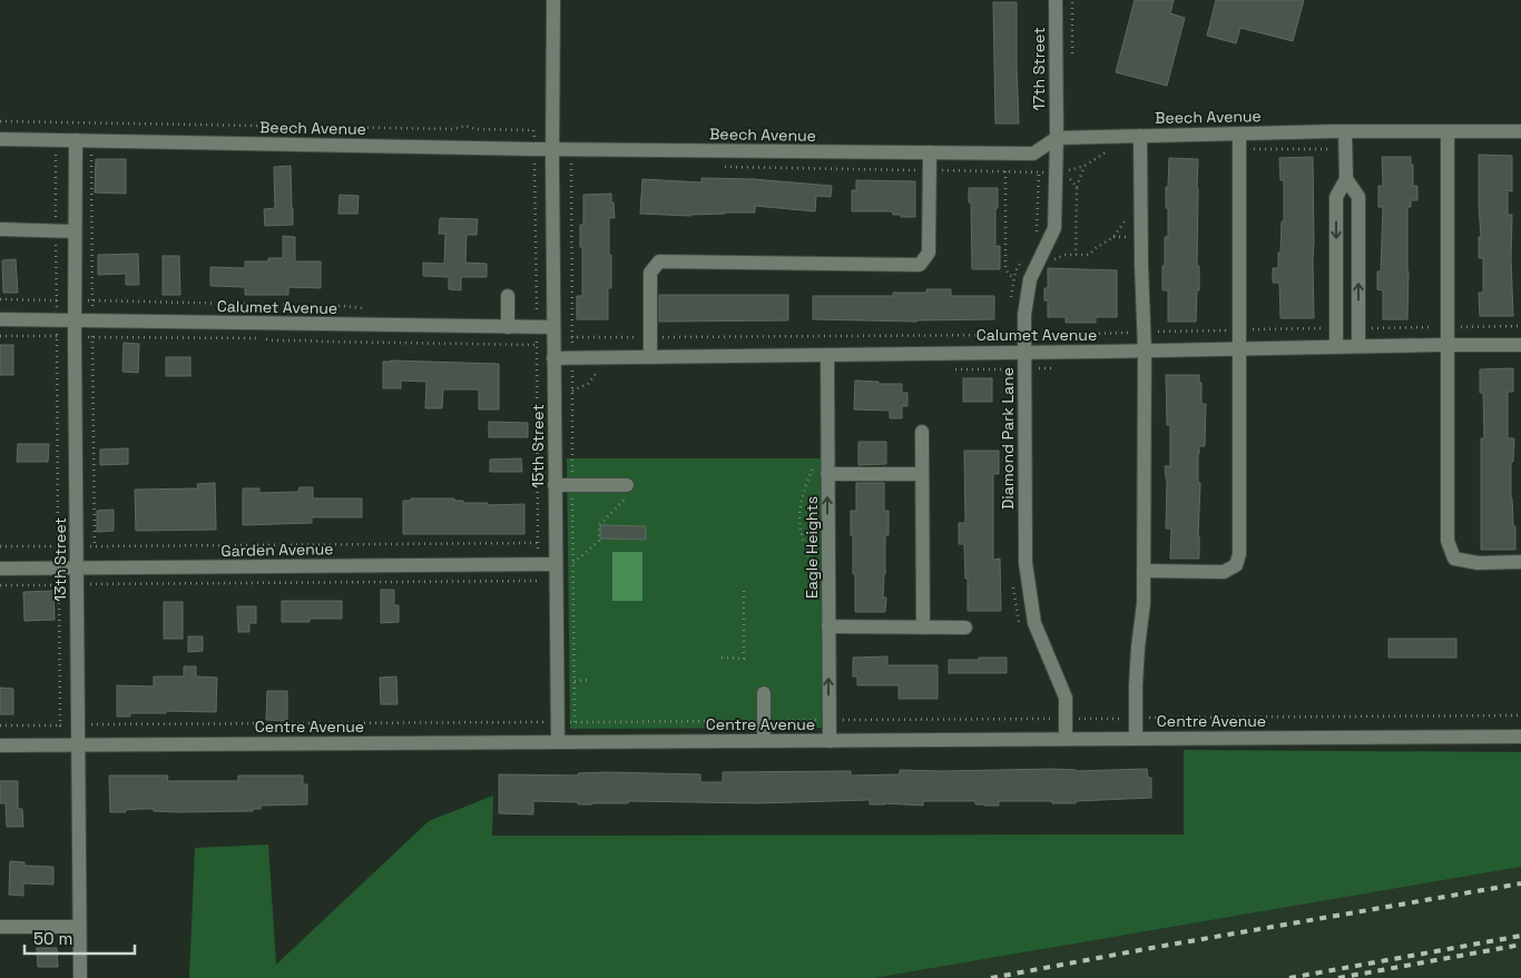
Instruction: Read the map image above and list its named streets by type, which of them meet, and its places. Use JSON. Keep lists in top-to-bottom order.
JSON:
{
  "streets": {
    "street": [
      "17th Street",
      "Beech Avenue",
      "Calumet Avenue",
      "Diamond Park Lane",
      "15th Street",
      "Eagle Heights",
      "Garden Avenue",
      "13th Street",
      "Centre Avenue"
    ]
  },
  "crossings": [
    ["17th Street", "Beech Avenue"],
    ["17th Street", "Diamond Park Lane"],
    ["Beech Avenue", "Diamond Park Lane"],
    ["Beech Avenue", "15th Street"],
    ["Beech Avenue", "13th Street"],
    ["Calumet Avenue", "Diamond Park Lane"],
    ["Calumet Avenue", "15th Street"],
    ["Calumet Avenue", "Eagle Heights"],
    ["Calumet Avenue", "13th Street"],
    ["Diamond Park Lane", "Centre Avenue"],
    ["15th Street", "Garden Avenue"],
    ["15th Street", "Centre Avenue"],
    ["Eagle Heights", "Centre Avenue"],
    ["Garden Avenue", "13th Street"],
    ["13th Street", "Centre Avenue"]
  ],
  "scale_bar": "50 m"
}
